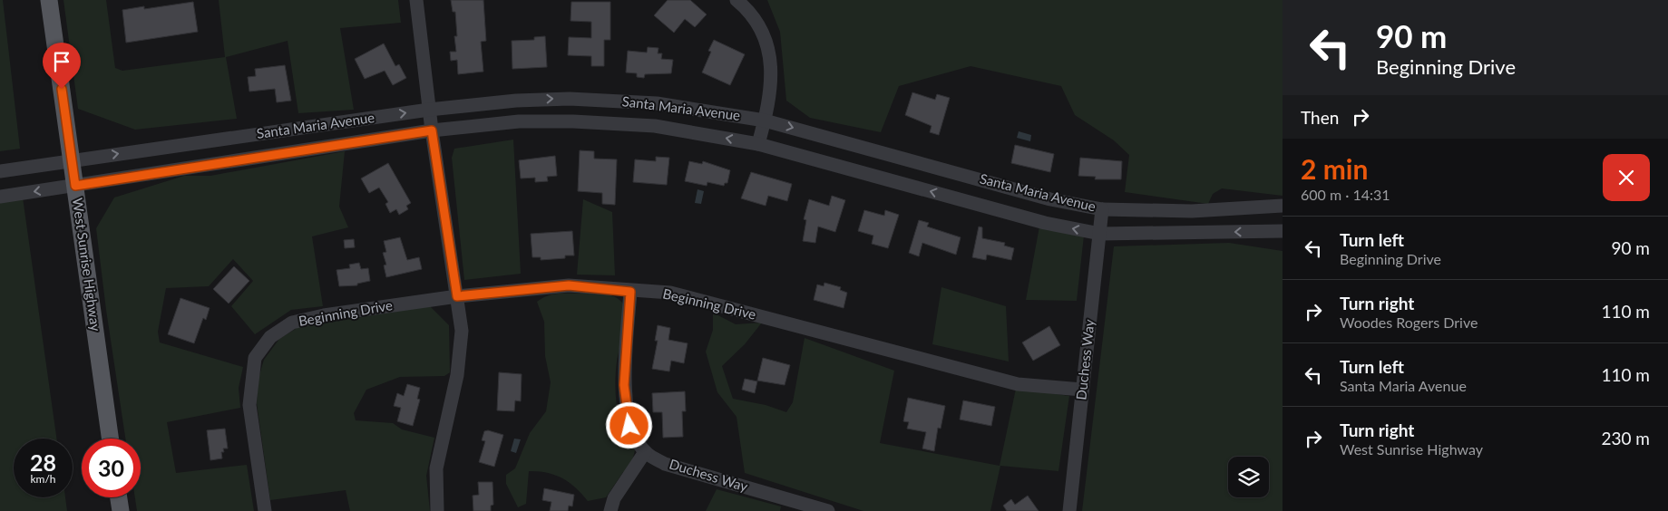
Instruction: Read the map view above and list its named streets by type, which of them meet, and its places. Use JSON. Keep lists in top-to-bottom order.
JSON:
{
  "streets": {
    "main road": ["West Sunrise Highway"],
    "street": ["Santa Maria Avenue", "Beginning Drive", "Duchess Way"]
  },
  "crossings": [
    ["Santa Maria Avenue", "West Sunrise Highway"],
    ["Santa Maria Avenue", "Duchess Way"],
    ["Beginning Drive", "Duchess Way"]
  ],
  "page": {
    "turn": ["90 m", "Beginning Drive"],
    "then": "Then",
    "heading": ["2 min", "600 m · 14:31"],
    "list": [
      {
        "name": "Turn left",
        "note": "Beginning Drive",
        "value": "90 m"
      },
      {
        "name": "Turn right",
        "note": "Woodes Rogers Drive",
        "value": "110 m"
      },
      {
        "name": "Turn left",
        "note": "Santa Maria Avenue",
        "value": "110 m"
      },
      {
        "name": "Turn right",
        "note": "West Sunrise Highway",
        "value": "230 m"
      }
    ],
    "speed": "28 km/h",
    "limit": "30"
  }
}
